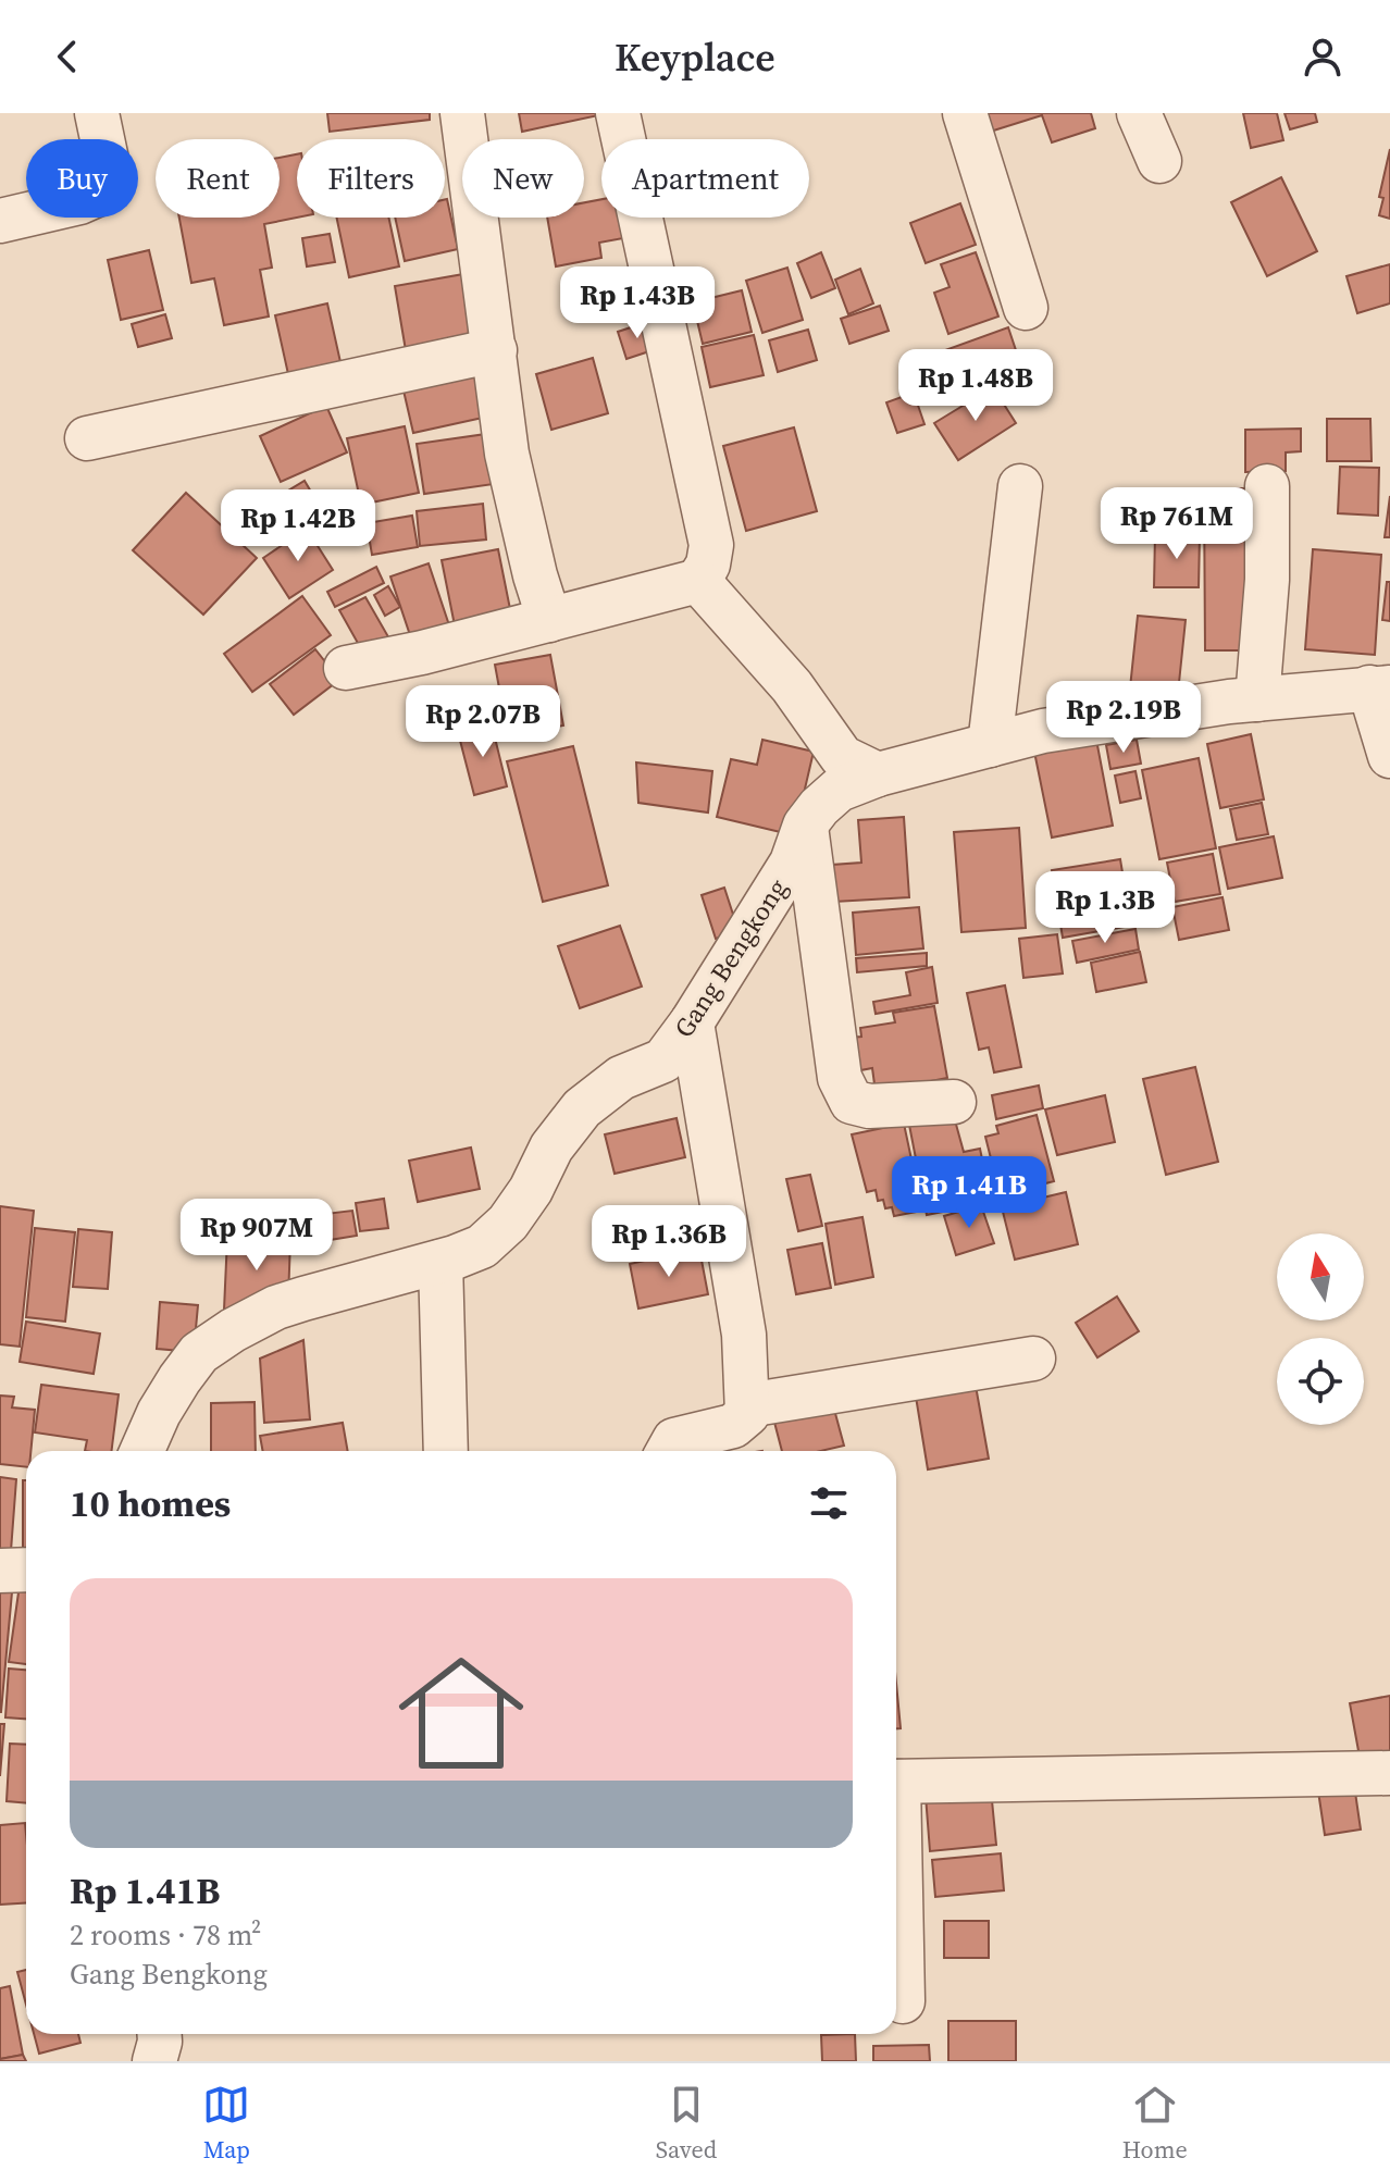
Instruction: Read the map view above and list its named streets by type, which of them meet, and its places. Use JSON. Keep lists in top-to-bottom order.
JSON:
{
  "streets": {
    "street": ["Gang Bengkong"]
  },
  "north": "top",
  "page": {
    "header": "Keyplace",
    "chip": [
      "Buy",
      "Rent",
      "Filters",
      "New",
      "Apartment"
    ],
    "price": [
      "Rp 1.43B",
      "Rp 1.48B",
      "Rp 761M",
      "Rp 1.42B",
      "Rp 2.19B",
      "Rp 2.07B",
      "Rp 1.3B",
      "Rp 1.41B",
      "Rp 907M",
      "Rp 1.36B"
    ],
    "heading": "10 homes",
    "list": [
      {
        "name": "Rp 1.41B",
        "note": "2 rooms · 78 m² · Gang Bengkong"
      }
    ],
    "tabs": ["Map", "Saved", "Home"]
  }
}
